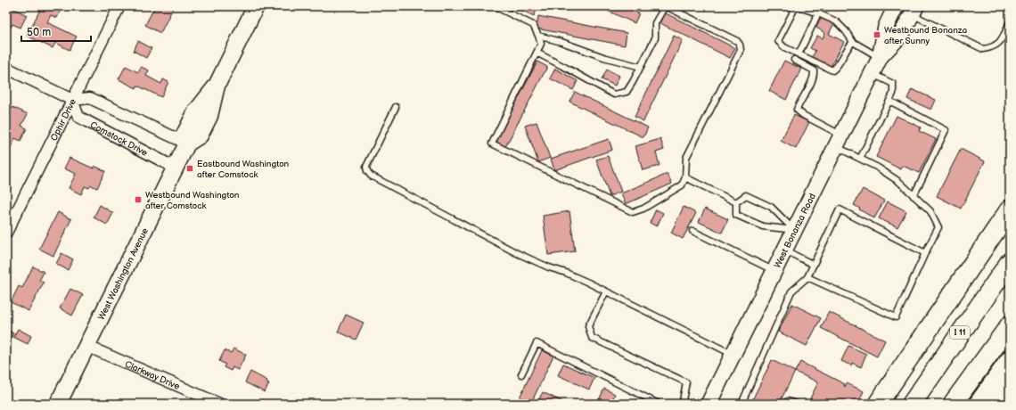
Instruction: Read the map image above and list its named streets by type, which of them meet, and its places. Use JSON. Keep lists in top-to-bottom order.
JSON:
{
  "streets": {
    "highway": ["I 11"],
    "main road": ["West Bonanza Road", "West Washington Avenue"],
    "street": ["Ophir Drive", "Comstock Drive", "Clarkway Drive"]
  },
  "crossings": [
    ["Ophir Drive", "Comstock Drive"],
    ["Comstock Drive", "West Washington Avenue"],
    ["West Washington Avenue", "Clarkway Drive"]
  ],
  "places": {
    "transit": ["Westbound Bonanza after Sunny", "Eastbound Washington after Comstock", "Westbound Washington after Comstock"]
  },
  "scale_bar": "50 m"
}
